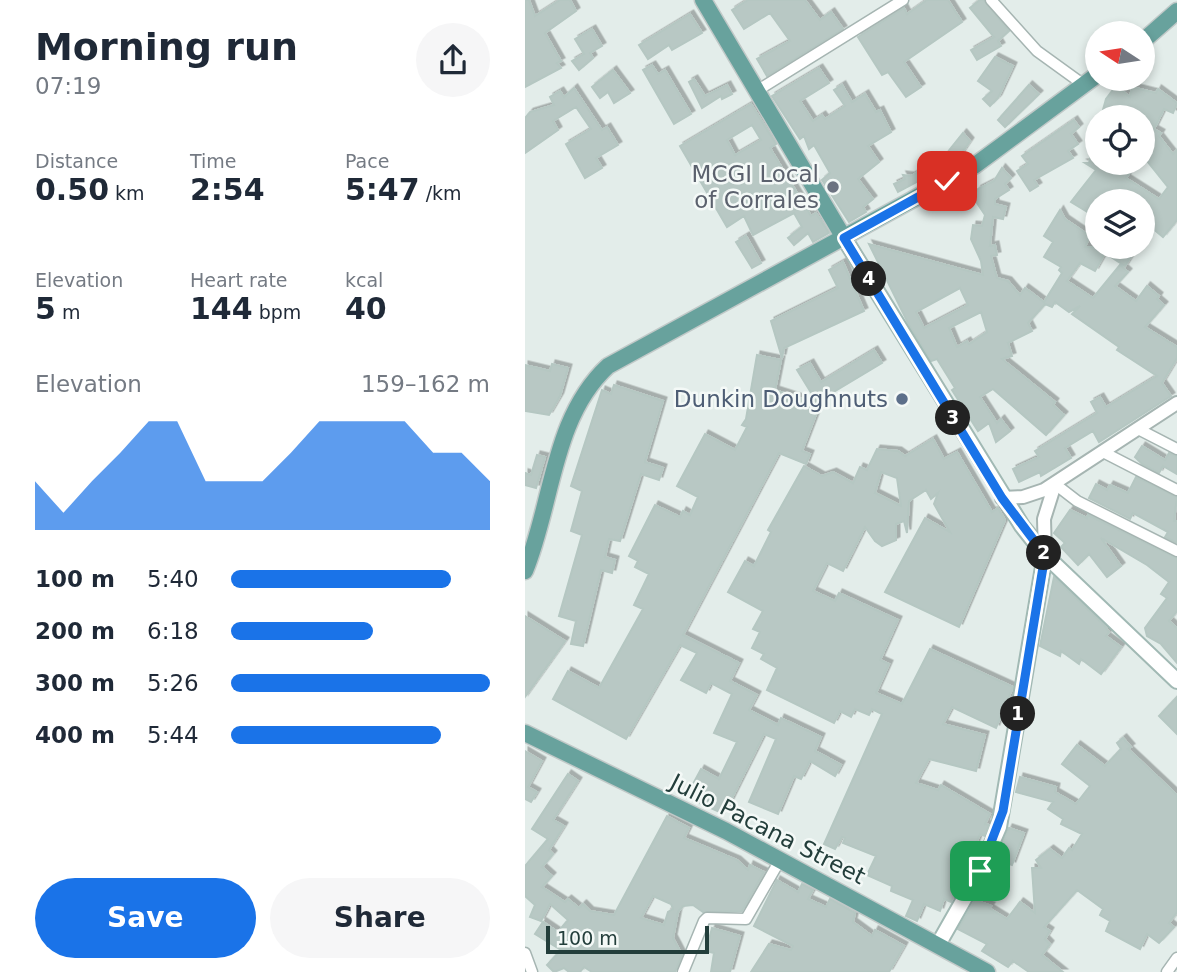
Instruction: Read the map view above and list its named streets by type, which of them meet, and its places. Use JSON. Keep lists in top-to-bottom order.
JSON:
{
  "streets": {
    "main road": ["Julio Pacana Street"]
  },
  "places": ["MCGI Local of Corrales", "Dunkin Doughnuts"],
  "scale_bar": "100 m",
  "north": "left",
  "page": {
    "heading": ["Morning run", "07:19"],
    "stats": [
      ["Distance", "0.50 km"],
      ["Time", "2:54"],
      ["Pace", "5:47 /km"],
      ["Elevation", "5 m"],
      ["Heart rate", "144 bpm"],
      ["kcal", "40"]
    ],
    "pins": [
      "4",
      "3",
      "2",
      "1"
    ],
    "chart": ["Elevation", "159–162 m"],
    "list": [
      {
        "name": "100 m",
        "note": "5:40"
      },
      {
        "name": "200 m",
        "note": "6:18"
      },
      {
        "name": "300 m",
        "note": "5:26"
      },
      {
        "name": "400 m",
        "note": "5:44"
      }
    ],
    "buttons": ["Save", "Share"],
    "scale": "100 m"
  }
}
